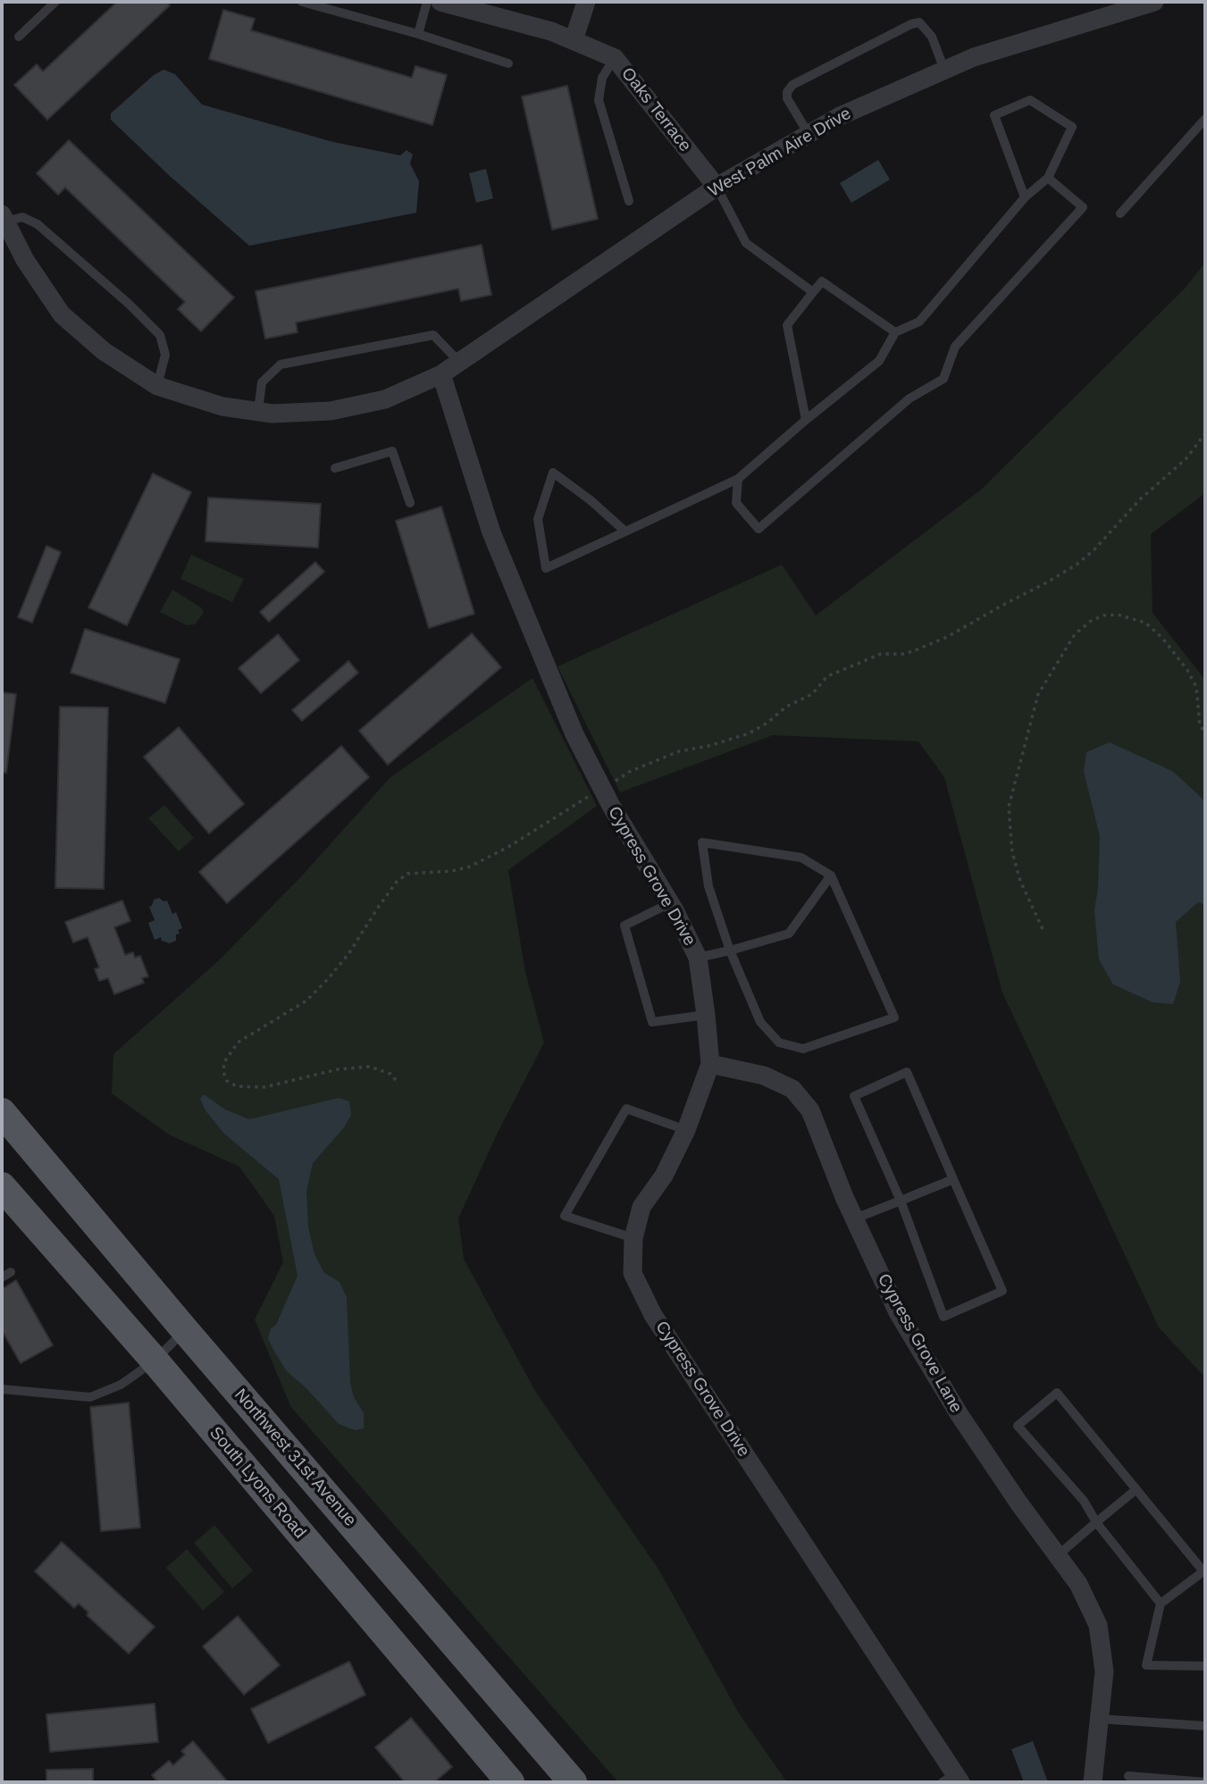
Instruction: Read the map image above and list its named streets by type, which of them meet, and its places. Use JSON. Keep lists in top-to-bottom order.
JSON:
{
  "streets": {
    "main road": ["Northwest 31st Avenue", "South Lyons Road"],
    "street": [
      "Oaks Terrace",
      "West Palm Aire Drive",
      "Cypress Grove Drive",
      "Cypress Grove Lane"
    ]
  },
  "crossings": [
    ["Oaks Terrace", "West Palm Aire Drive"],
    ["West Palm Aire Drive", "Cypress Grove Drive"],
    ["Cypress Grove Drive", "Cypress Grove Lane"]
  ]
}
